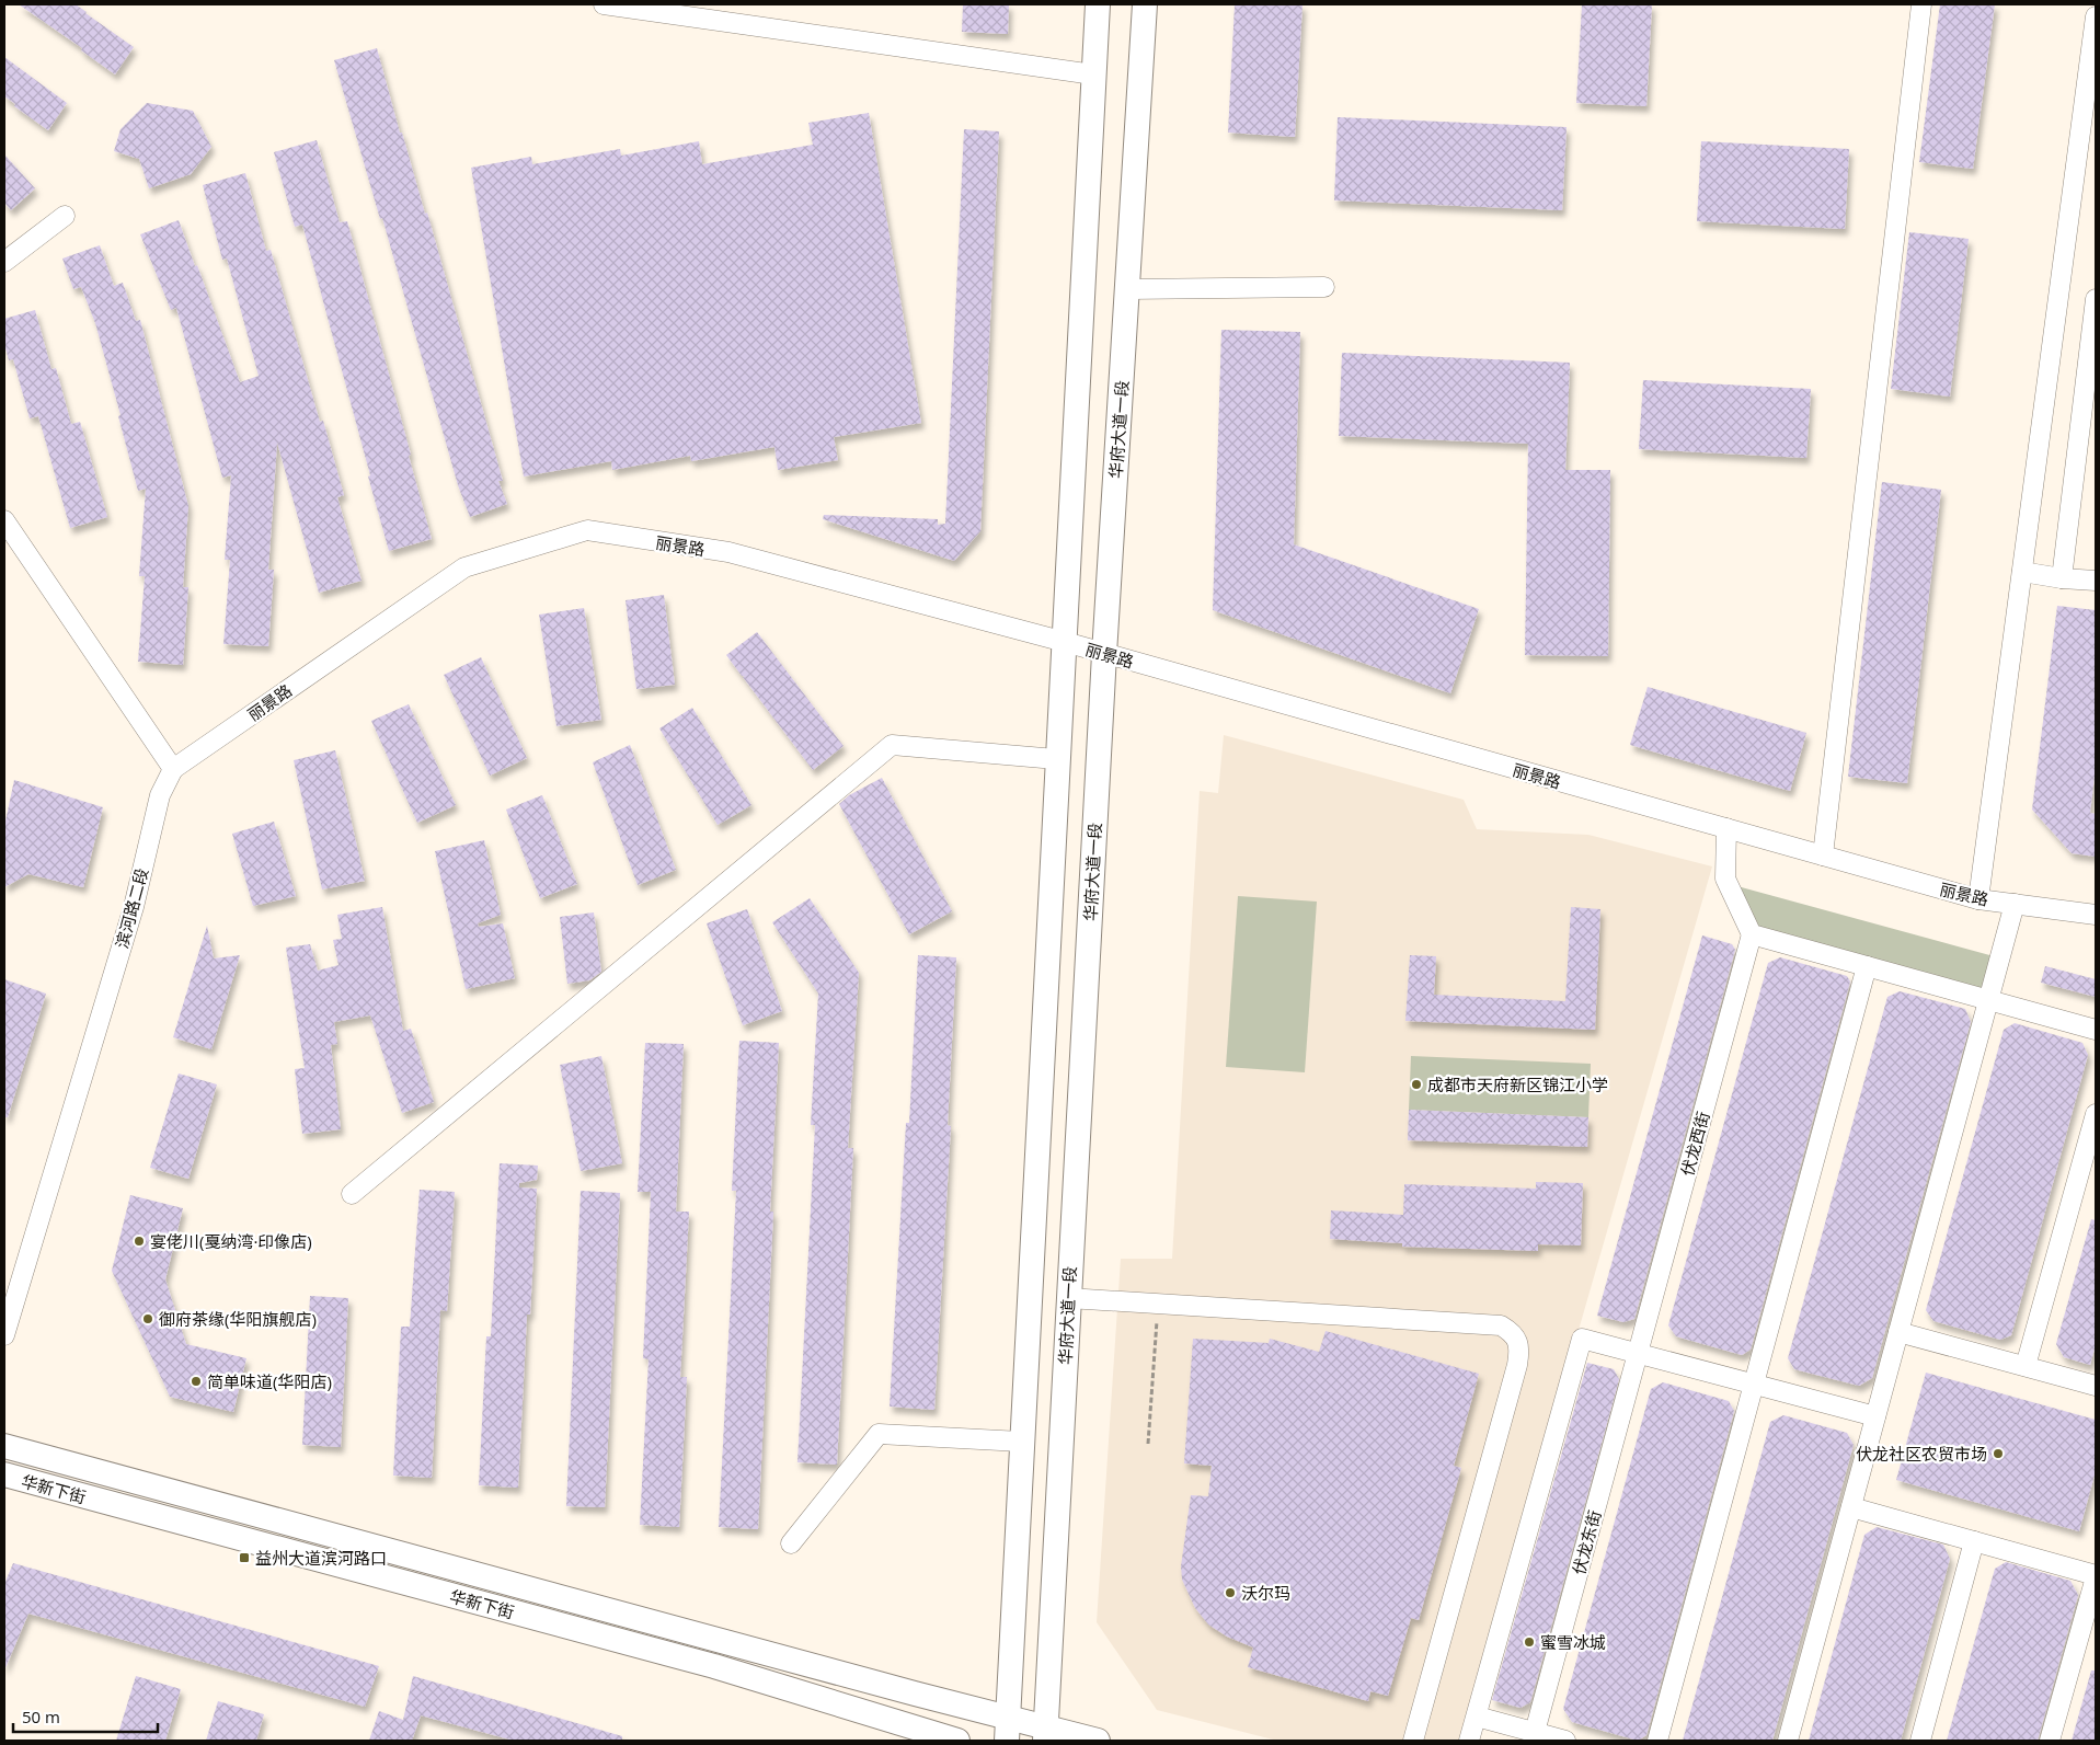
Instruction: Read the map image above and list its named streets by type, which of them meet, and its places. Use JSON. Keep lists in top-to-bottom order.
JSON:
{
  "streets": {
    "main road": ["华府大道一段", "华新下街"],
    "street": [
      "丽景路",
      "滨河路二段",
      "伏龙西街",
      "伏龙东街"
    ]
  },
  "crossings": [
    ["华府大道一段", "丽景路"],
    ["丽景路", "滨河路二段"],
    ["伏龙西街", "伏龙东街"]
  ],
  "places": {
    "other": [
      "成都市天府新区锦江小学",
      "宴佬川(戛纳湾·印像店)",
      "御府茶缘(华阳旗舰店)",
      "简单味道(华阳店)",
      "伏龙社区农贸市场",
      "沃尔玛",
      "蜜雪冰城"
    ],
    "transit": ["益州大道滨河路口"]
  },
  "scale_bar": "50 m"
}
